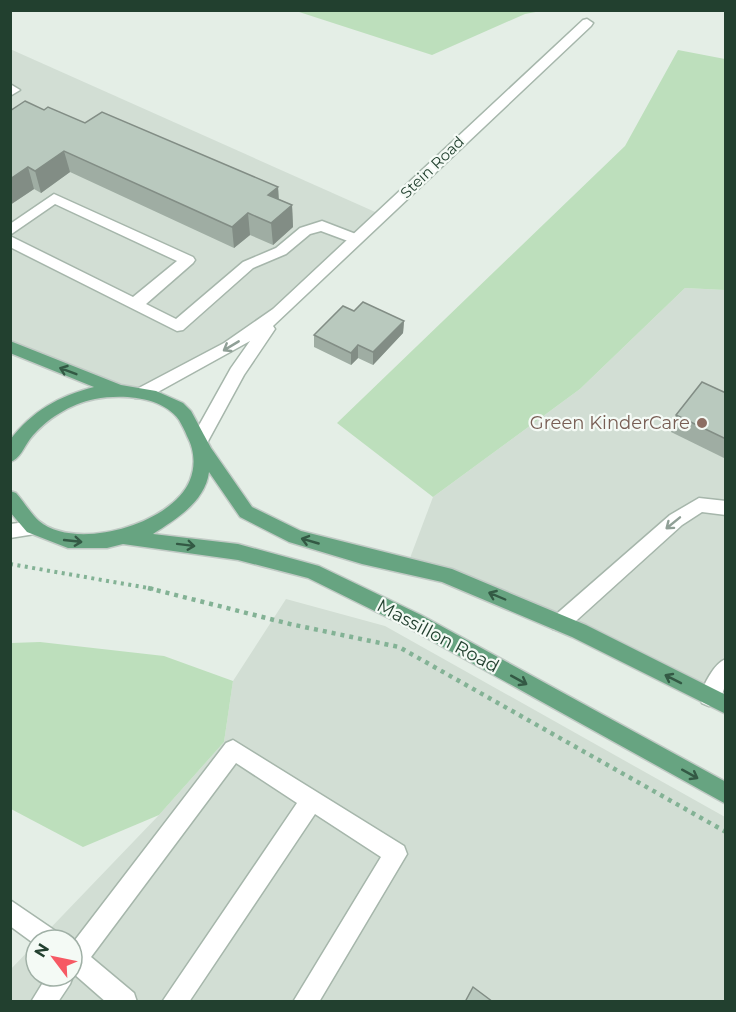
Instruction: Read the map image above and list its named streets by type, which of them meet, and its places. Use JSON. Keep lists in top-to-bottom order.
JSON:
{
  "streets": {
    "main road": ["Massillon Road"],
    "street": ["Stein Road"]
  },
  "places": ["Green KinderCare"],
  "north": "top left"
}
